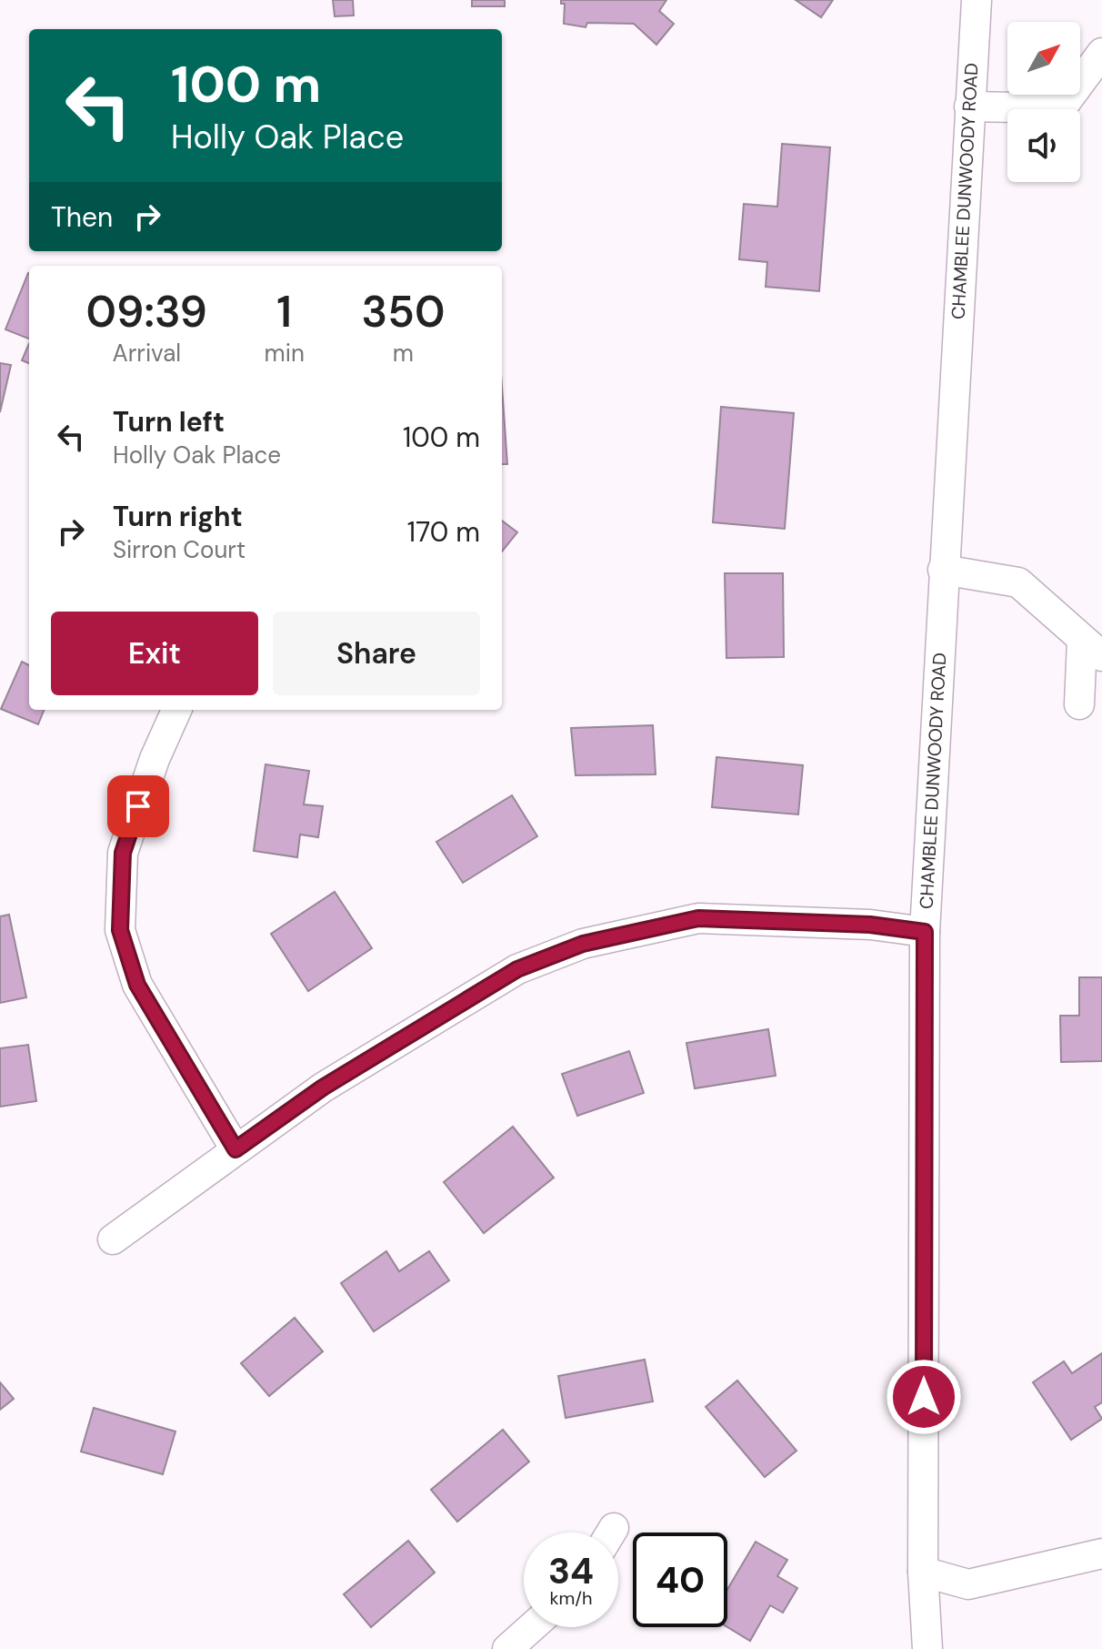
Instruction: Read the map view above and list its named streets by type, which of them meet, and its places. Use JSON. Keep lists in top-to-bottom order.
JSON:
{
  "streets": {
    "street": ["CHAMBLEE DUNWOODY ROAD"]
  },
  "north": "top right",
  "page": {
    "turn": ["100 m", "Holly Oak Place"],
    "then": "Then",
    "eta": [
      "09:39",
      "Arrival",
      "1",
      "min",
      "350",
      "m"
    ],
    "list": [
      {
        "name": "Turn left",
        "note": "Holly Oak Place",
        "value": "100 m"
      },
      {
        "name": "Turn right",
        "note": "Sirron Court",
        "value": "170 m"
      }
    ],
    "buttons": ["Exit", "Share"],
    "speed": "34 km/h",
    "limit": "40"
  }
}
